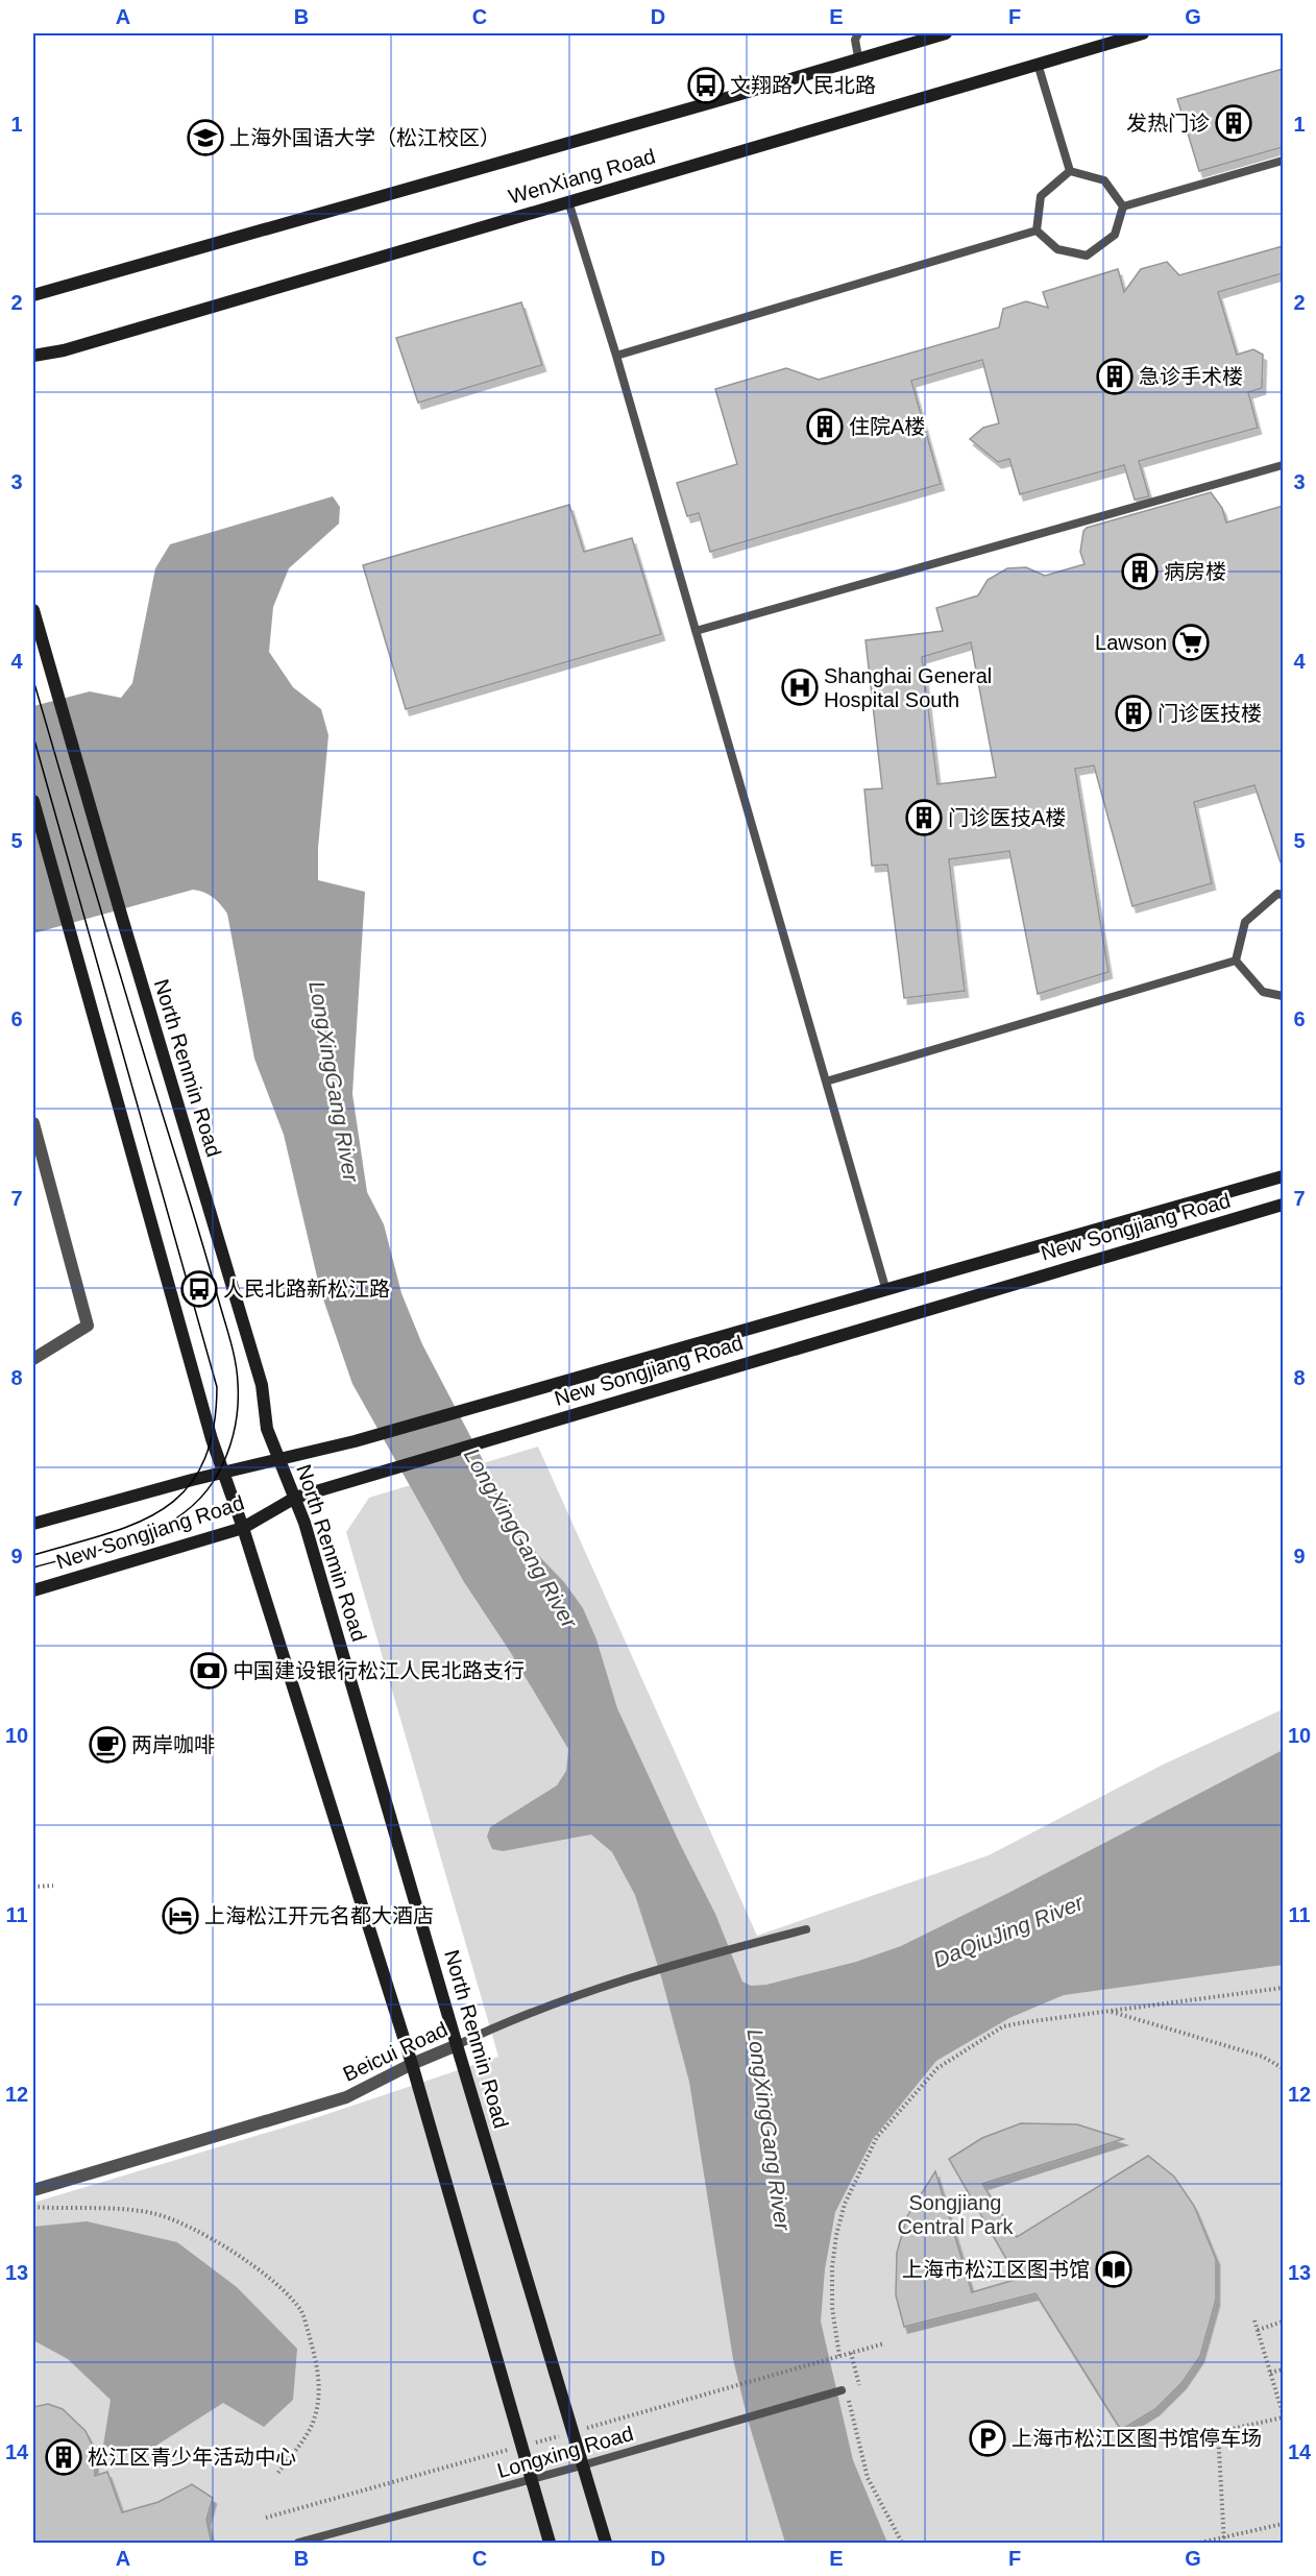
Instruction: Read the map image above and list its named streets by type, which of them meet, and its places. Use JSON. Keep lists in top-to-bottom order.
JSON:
{
  "streets": {
    "main road": ["WenXiang Road", "North Renmin Road", "New Songjiang Road"],
    "street": ["Beicui Road"],
    "lane": ["Longxing Road"]
  },
  "crossings": [
    ["North Renmin Road", "New Songjiang Road"],
    ["North Renmin Road", "Beicui Road"],
    ["North Renmin Road", "Longxing Road"]
  ],
  "water": ["LongXingGang River", "DaQiuJing River"],
  "parks": ["Songjiang Central Park"],
  "places": {
    "bus stop": ["文翔路人民北路", "人民北路新松江路"],
    "building": [
      "发热门诊",
      "急诊手术楼",
      "住院A楼",
      "病房楼",
      "门诊医技楼",
      "门诊医技A楼",
      "松江区青少年活动中心"
    ],
    "school or university": ["上海外国语大学（松江校区）"],
    "supermarket": ["Lawson"],
    "hospital": ["Shanghai General Hospital South"],
    "bank": ["中国建设银行松江人民北路支行"],
    "cafe": ["两岸咖啡"],
    "hotel": ["上海松江开元名都大酒店"],
    "library": ["上海市松江区图书馆"],
    "parking": ["上海市松江区图书馆停车场"]
  },
  "grid": {
    "columns": [
      "A",
      "B",
      "C",
      "D",
      "E",
      "F",
      "G"
    ],
    "rows": [
      "1",
      "2",
      "3",
      "4",
      "5",
      "6",
      "7",
      "8",
      "9",
      "10",
      "11",
      "12",
      "13",
      "14"
    ]
  }
}
